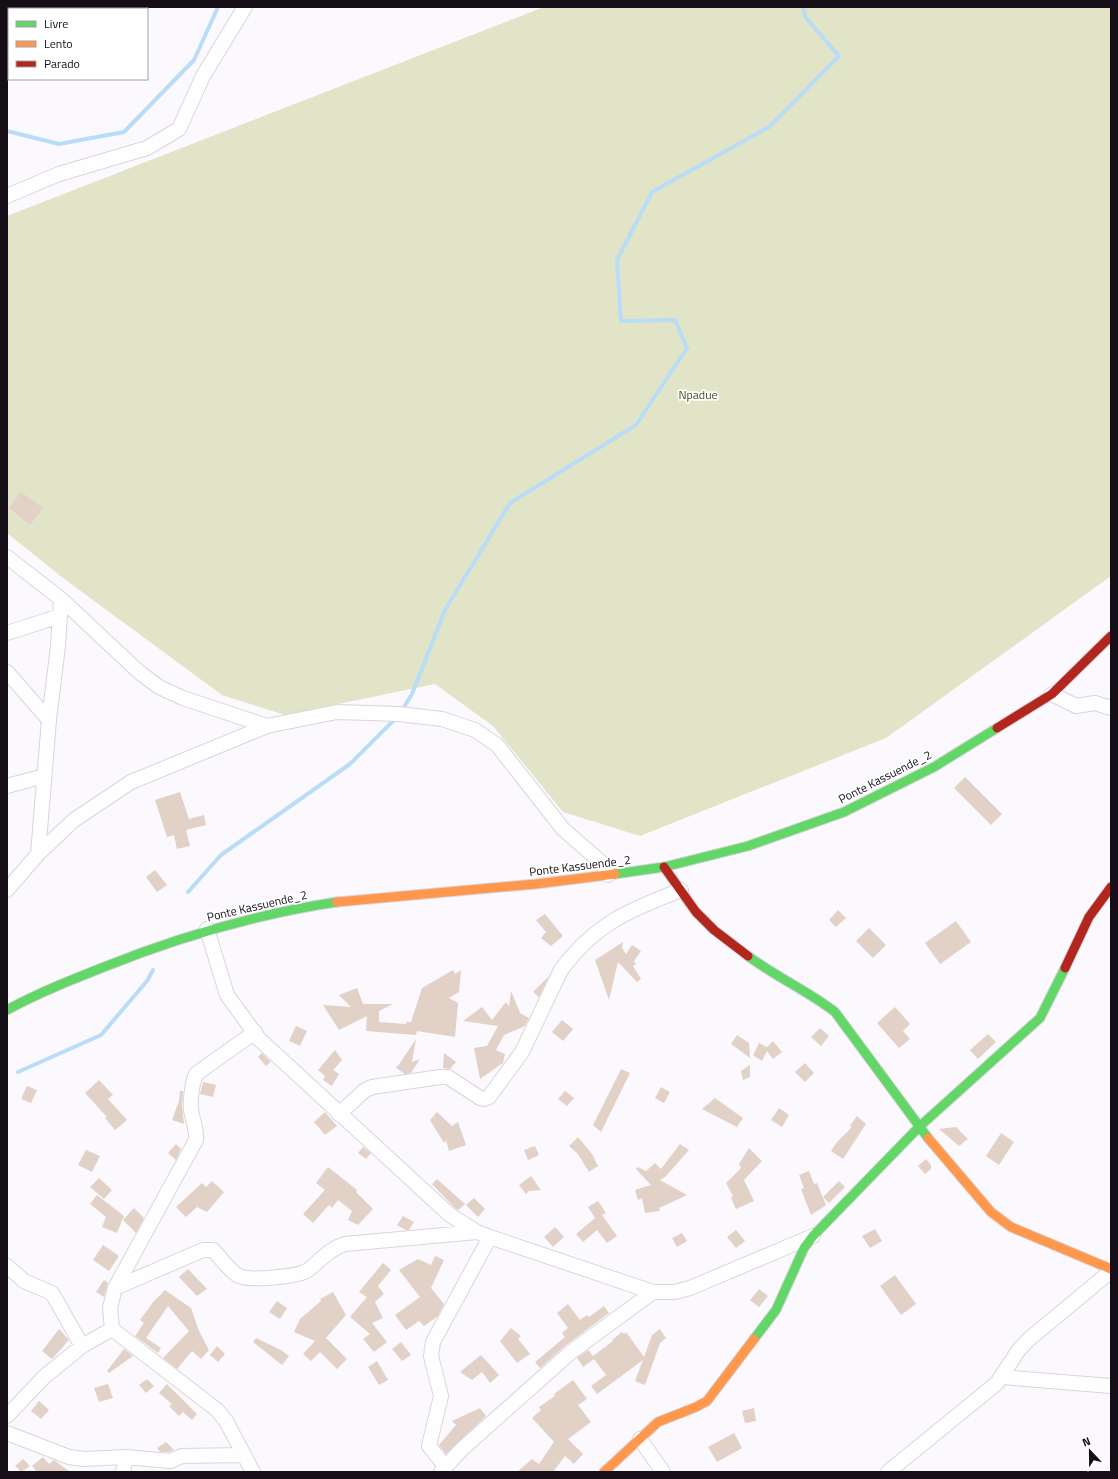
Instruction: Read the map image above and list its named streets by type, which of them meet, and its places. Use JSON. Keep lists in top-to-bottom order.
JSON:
{
  "streets": {
    "main road": ["Ponte Kassuende_2"]
  },
  "parks": ["Npadue"],
  "legend": ["Livre", "Lento", "Parado"],
  "north": "top"
}
